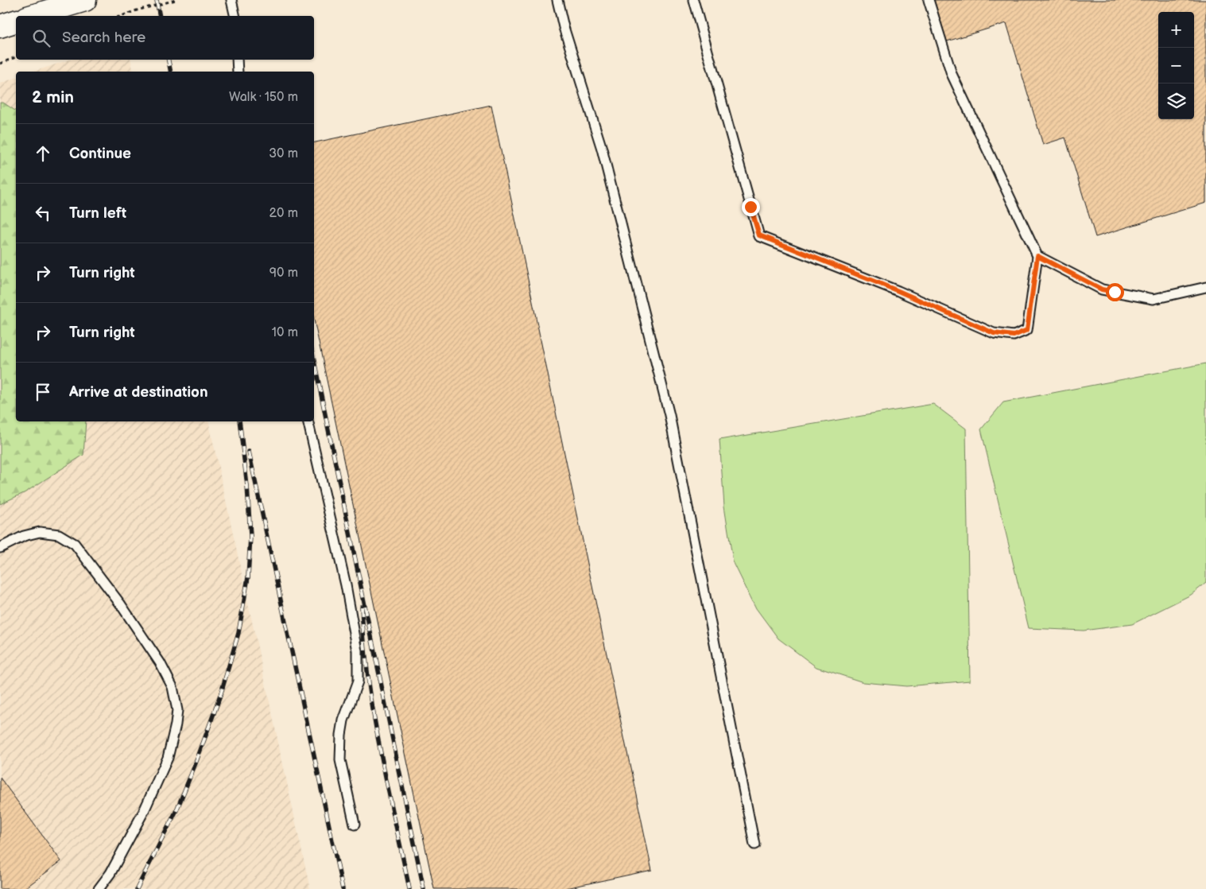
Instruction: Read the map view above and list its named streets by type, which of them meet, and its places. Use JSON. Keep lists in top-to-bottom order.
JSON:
{
  "page": {
    "map_buttons": ["+", "−"],
    "search": "Search here",
    "heading": ["2 min", "Walk · 150 m"],
    "list": [
      ["Continue", "30 m"],
      ["Turn left", "20 m"],
      ["Turn right", "90 m"],
      ["Turn right", "10 m"],
      "Arrive at destination"
    ]
  }
}
